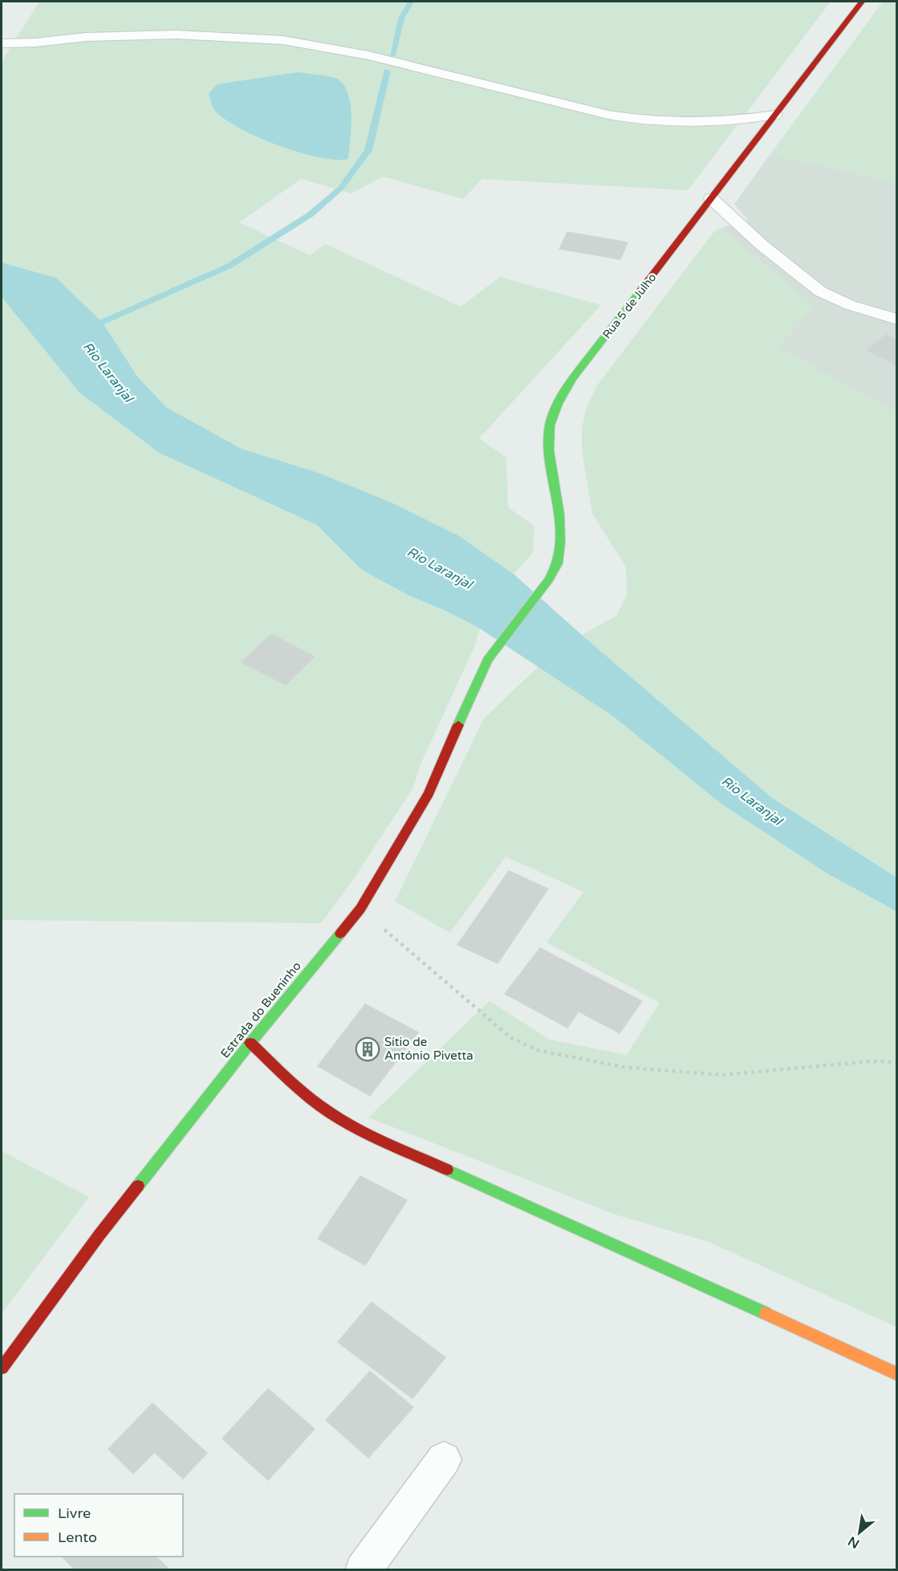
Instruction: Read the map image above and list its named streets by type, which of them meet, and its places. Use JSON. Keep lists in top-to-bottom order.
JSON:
{
  "streets": {
    "street": ["Rua 5 de Julho", "Estrada do Bueninho"]
  },
  "crossings": [
    ["Rua 5 de Julho", "Estrada do Bueninho"]
  ],
  "water": ["Rio Laranjal"],
  "places": {
    "building": ["Sítio de António Pivetta"]
  },
  "legend": ["Livre", "Lento"],
  "north": "bottom left"
}
